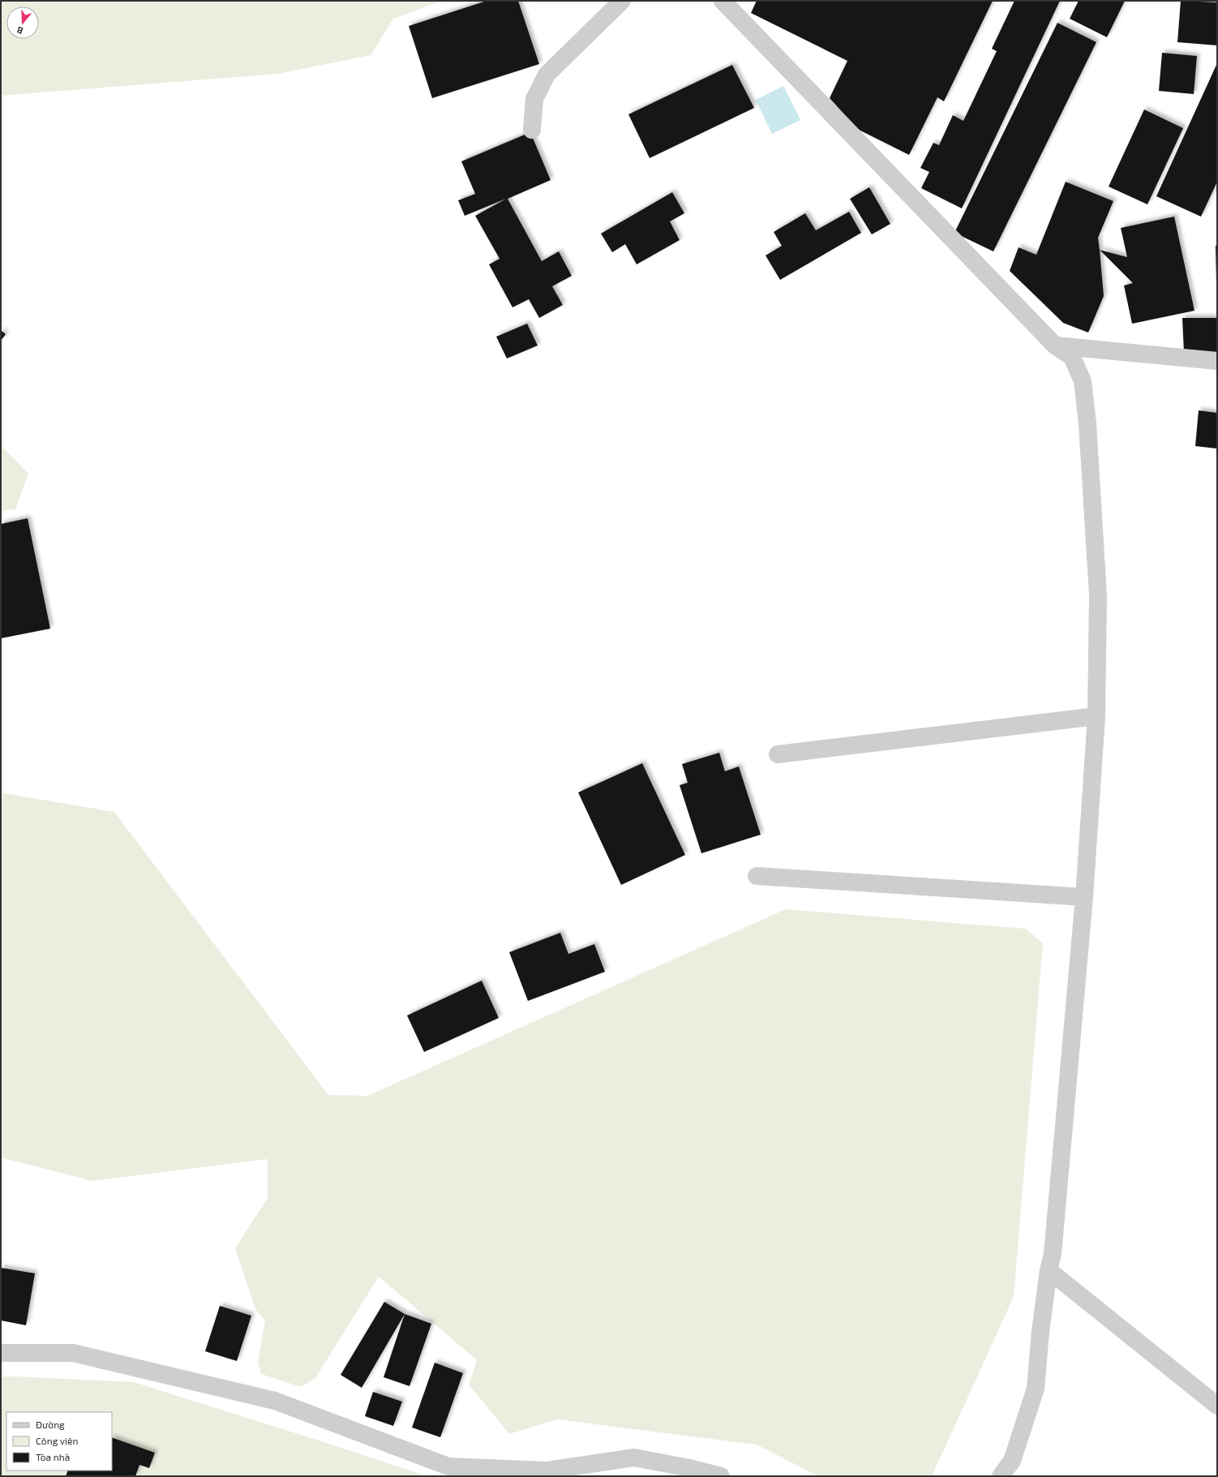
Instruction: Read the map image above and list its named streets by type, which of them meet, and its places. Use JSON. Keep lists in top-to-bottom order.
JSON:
{
  "legend": ["Đường", "Công viên", "Tòa nhà"],
  "north": "bottom"
}
